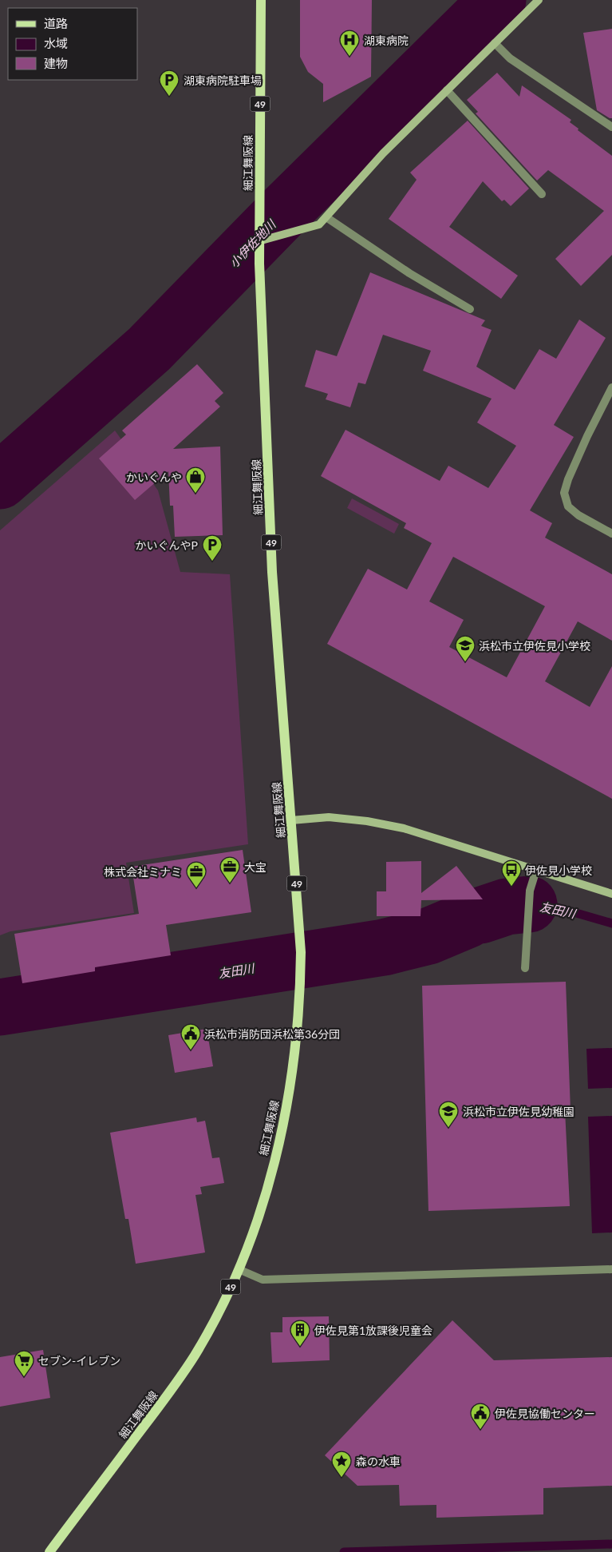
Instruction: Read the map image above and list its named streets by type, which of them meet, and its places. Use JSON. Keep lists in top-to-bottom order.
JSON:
{
  "streets": {
    "main road": ["49", "細江舞阪線"]
  },
  "water": ["小伊佐地川", "友田川"],
  "places": {
    "hospital": ["湖東病院"],
    "parking": ["湖東病院駐車場", "かいぐんやP"],
    "shop": ["かいぐんや"],
    "school or university": ["浜松市立伊佐見小学校", "浜松市立伊佐見幼稚園"],
    "office": ["大宝", "株式会社ミナミ"],
    "bus stop": ["伊佐見小学校"],
    "public building": ["浜松市消防団浜松第36分団", "伊佐見協働センター"],
    "building": ["伊佐見第1放課後児童会"],
    "supermarket": ["セブン-イレブン"],
    "place": ["森の水車"]
  },
  "legend": ["道路", "水域", "建物"]
}
